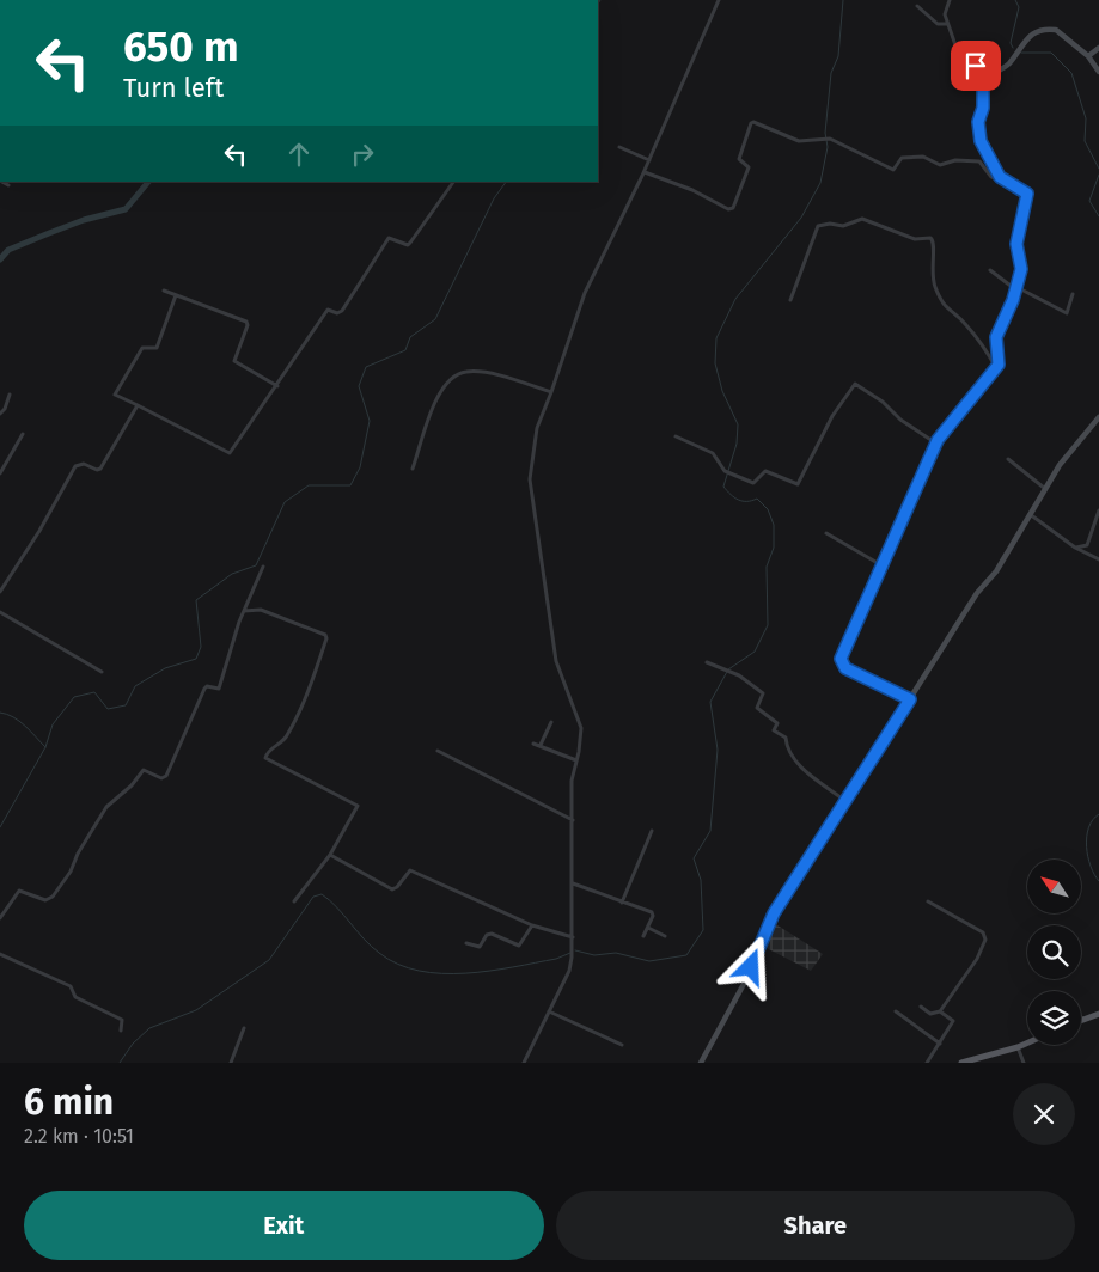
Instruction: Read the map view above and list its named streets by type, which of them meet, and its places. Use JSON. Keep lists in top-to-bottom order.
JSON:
{
  "north": "top left",
  "page": {
    "turn": ["650 m", "Turn left"],
    "heading": ["6 min", "2.2 km · 10:51"],
    "buttons": ["Exit", "Share"]
  }
}
